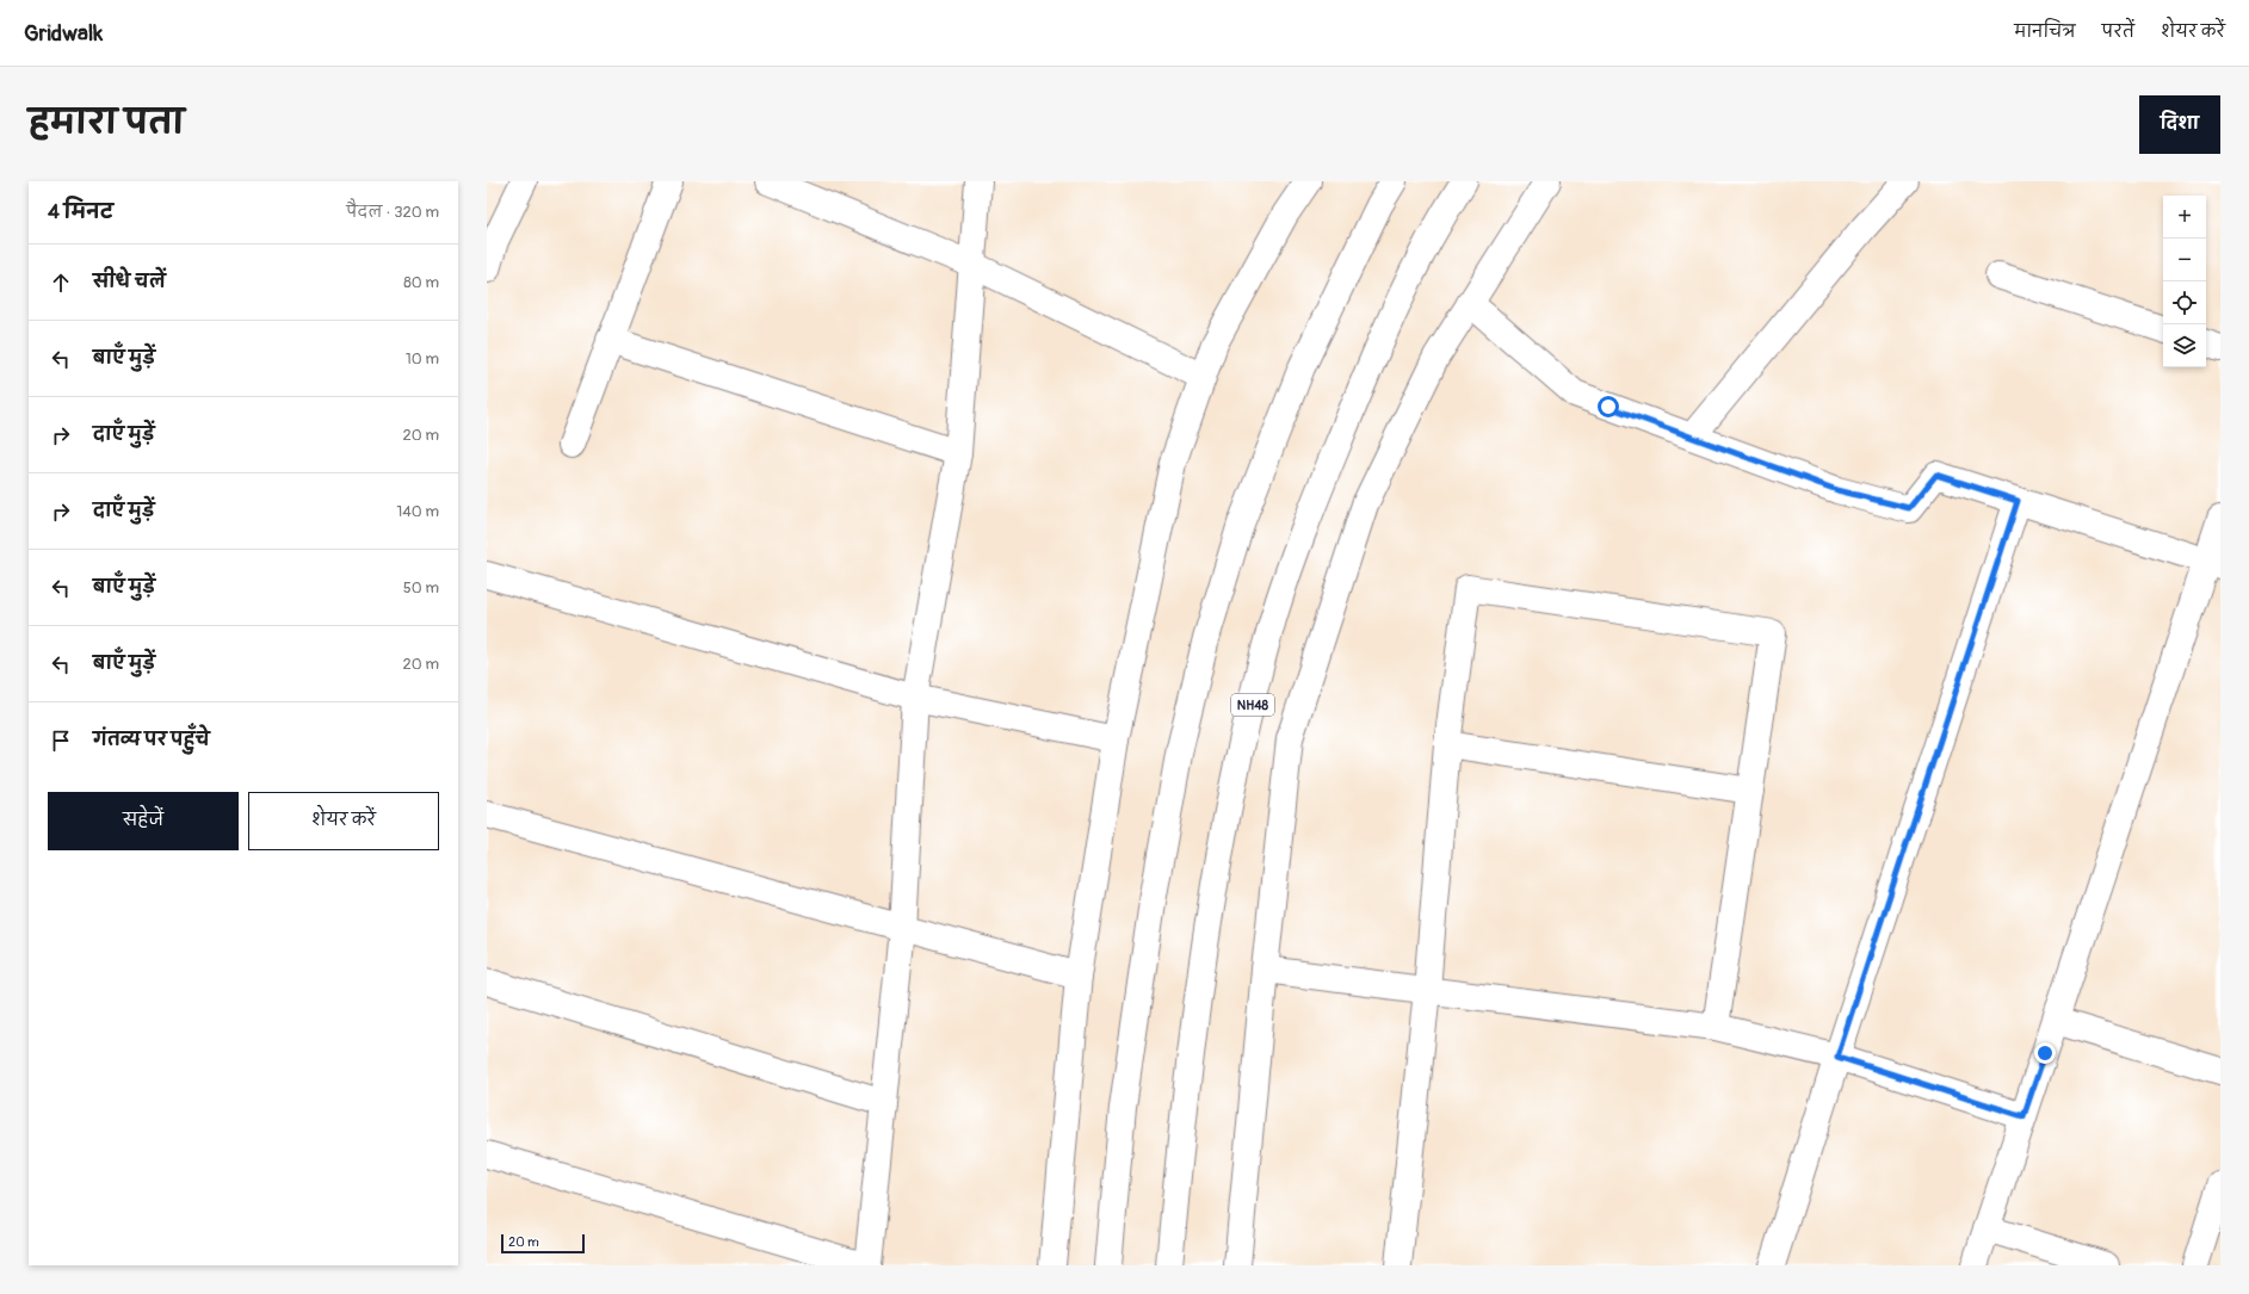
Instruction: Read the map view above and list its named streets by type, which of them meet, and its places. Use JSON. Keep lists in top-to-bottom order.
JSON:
{
  "streets": {
    "main road": ["NH48"]
  },
  "scale_bar": "20 m",
  "page": {
    "header": "Gridwalk",
    "nav": ["मानचित्र", "परतें", "शेयर करें"],
    "title": "हमारा पता",
    "buttons": [
      "दिशा",
      ["सहेजें", "शेयर करें"]
    ],
    "heading": ["4 मिनट", "पैदल · 320 m"],
    "map_buttons": ["+", "−"],
    "list": [
      ["सीधे चलें", "80 m"],
      ["बाएँ मुड़ें", "10 m"],
      ["दाएँ मुड़ें", "20 m"],
      ["दाएँ मुड़ें", "140 m"],
      ["बाएँ मुड़ें", "50 m"],
      ["बाएँ मुड़ें", "20 m"],
      "गंतव्य पर पहुँचे"
    ],
    "scale": "20 m"
  }
}
